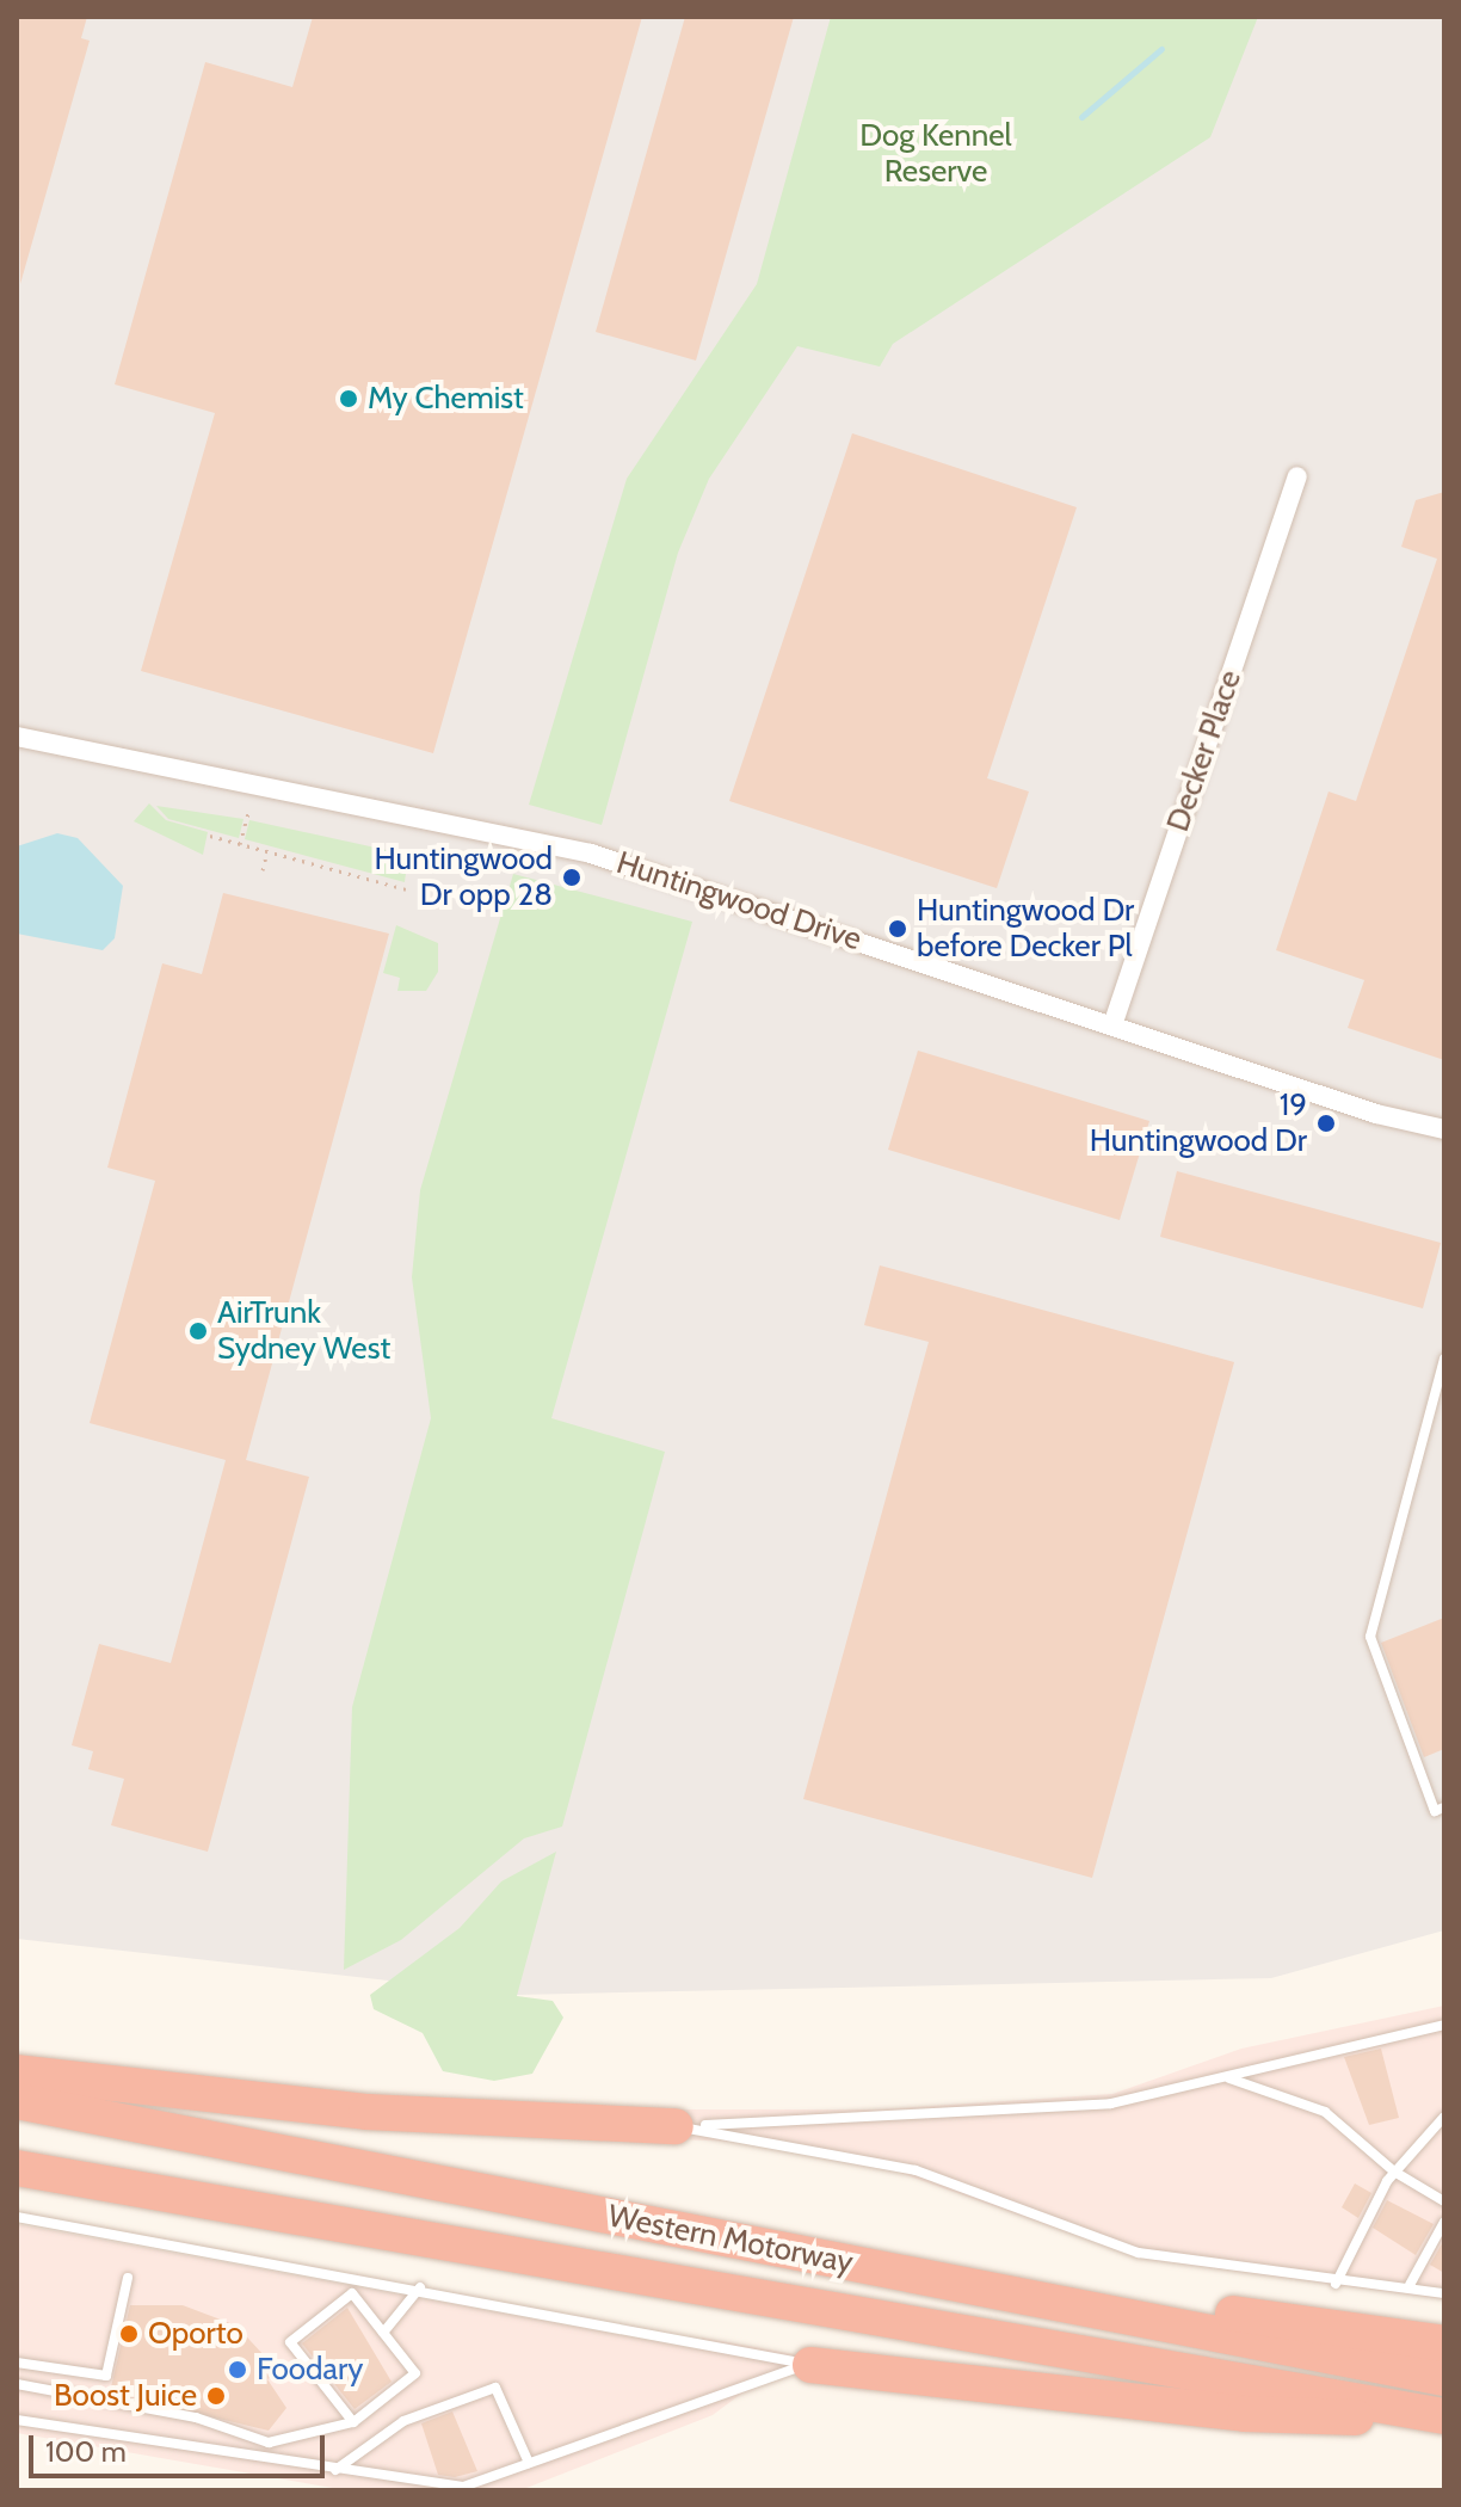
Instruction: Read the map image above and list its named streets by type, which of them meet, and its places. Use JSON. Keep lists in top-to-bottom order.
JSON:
{
  "streets": {
    "highway": ["Western Motorway"],
    "street": ["Decker Place", "Huntingwood Drive"]
  },
  "crossings": [
    ["Decker Place", "Huntingwood Drive"]
  ],
  "parks": ["Dog Kennel Reserve"],
  "places": [
    "My Chemist",
    "Huntingwood Dr opp 28",
    "Huntingwood Dr before Decker Pl",
    "19 Huntingwood Dr",
    "AirTrunk Sydney West",
    "Oporto",
    "Foodary",
    "Boost Juice"
  ],
  "scale_bar": "100 m"
}
